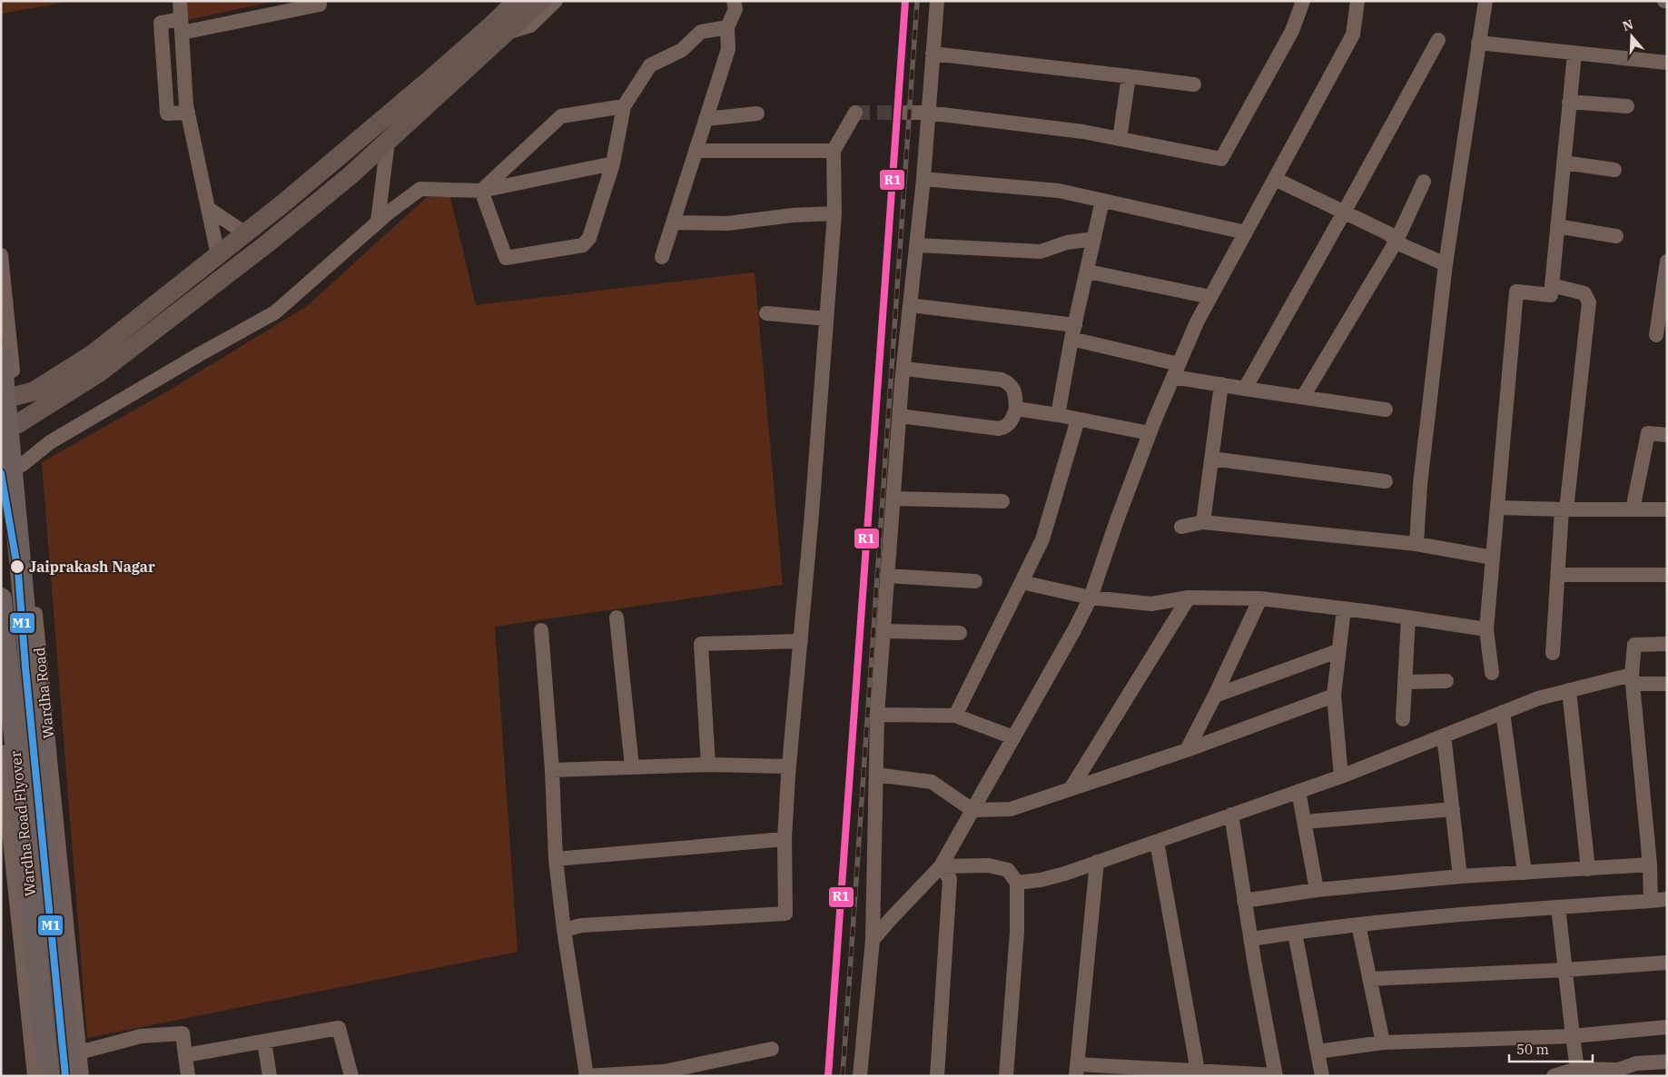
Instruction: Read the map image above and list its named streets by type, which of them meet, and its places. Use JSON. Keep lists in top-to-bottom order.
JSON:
{
  "streets": {
    "highway": ["Wardha Road Flyover"],
    "street": ["Wardha Road"]
  },
  "places": ["Jaiprakash Nagar"],
  "lines": ["transit line R1", "transit line M1"],
  "scale_bar": "50 m",
  "north": "top"
}
